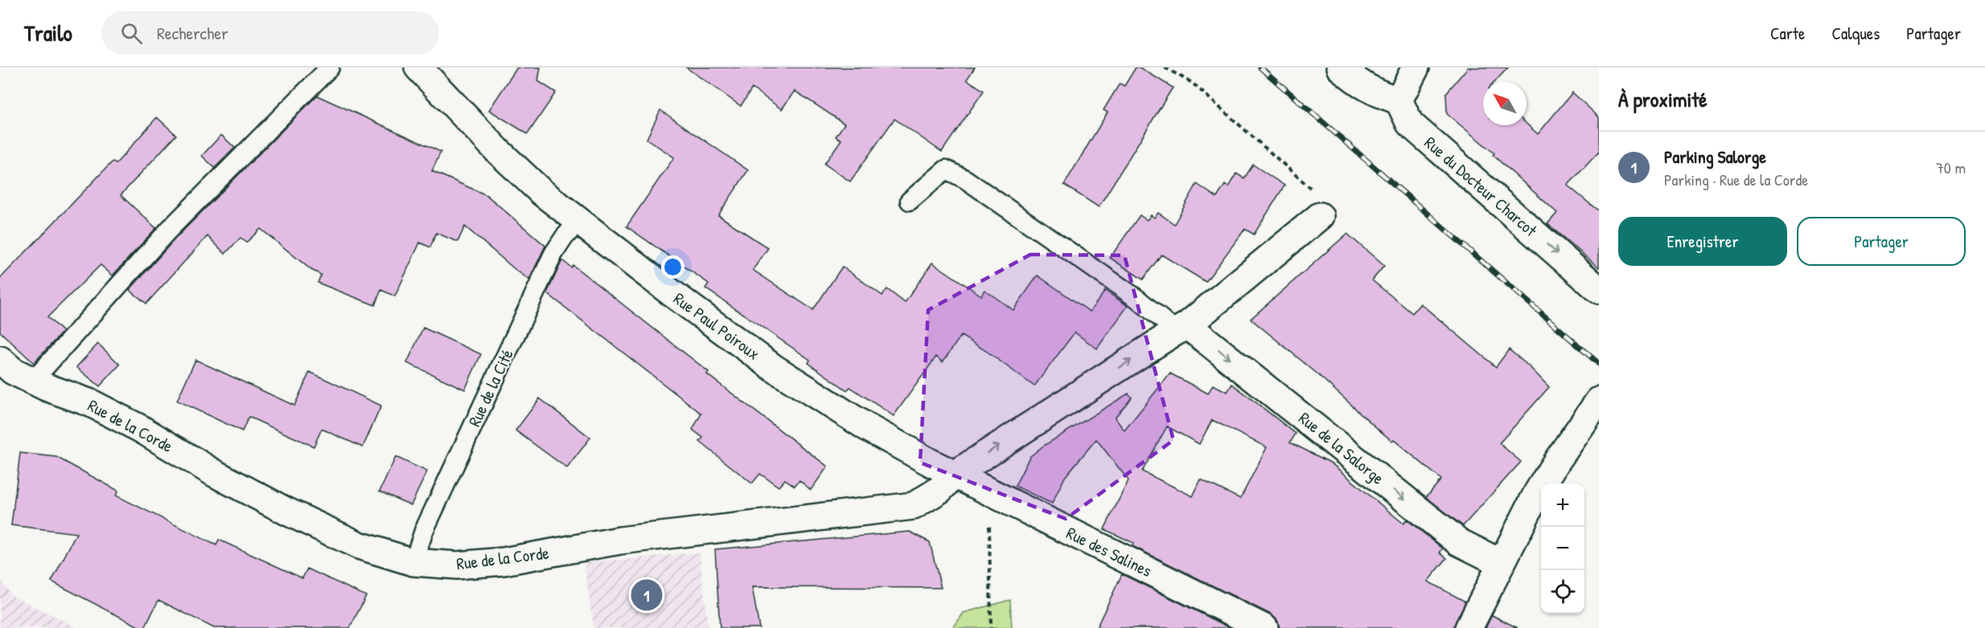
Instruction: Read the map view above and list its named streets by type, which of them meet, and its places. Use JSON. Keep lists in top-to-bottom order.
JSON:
{
  "streets": {
    "street": [
      "Rue du Docteur Charcot",
      "Rue Paul Poiroux",
      "Rue de la Corde",
      "Rue de la Salorge",
      "Rue des Salines"
    ],
    "lane": ["Rue de la Cité"]
  },
  "crossings": [
    ["Rue Paul Poiroux", "Rue de la Cité"],
    ["Rue Paul Poiroux", "Rue de la Corde"],
    ["Rue Paul Poiroux", "Rue des Salines"],
    ["Rue de la Cité", "Rue de la Corde"],
    ["Rue de la Corde", "Rue des Salines"]
  ],
  "one_way": ["Rue du Docteur Charcot", "Rue de la Salorge"],
  "north": "top left",
  "page": {
    "header": "Trailo",
    "search": "Rechercher",
    "nav": ["Carte", "Calques", "Partager"],
    "heading": "À proximité",
    "list": [
      {
        "mark": "1",
        "name": "Parking Salorge",
        "note": "Parking · Rue de la Corde",
        "value": "70 m"
      }
    ],
    "buttons": ["Enregistrer", "Partager"],
    "map_buttons": ["+", "−"],
    "pins": "1"
  }
}
